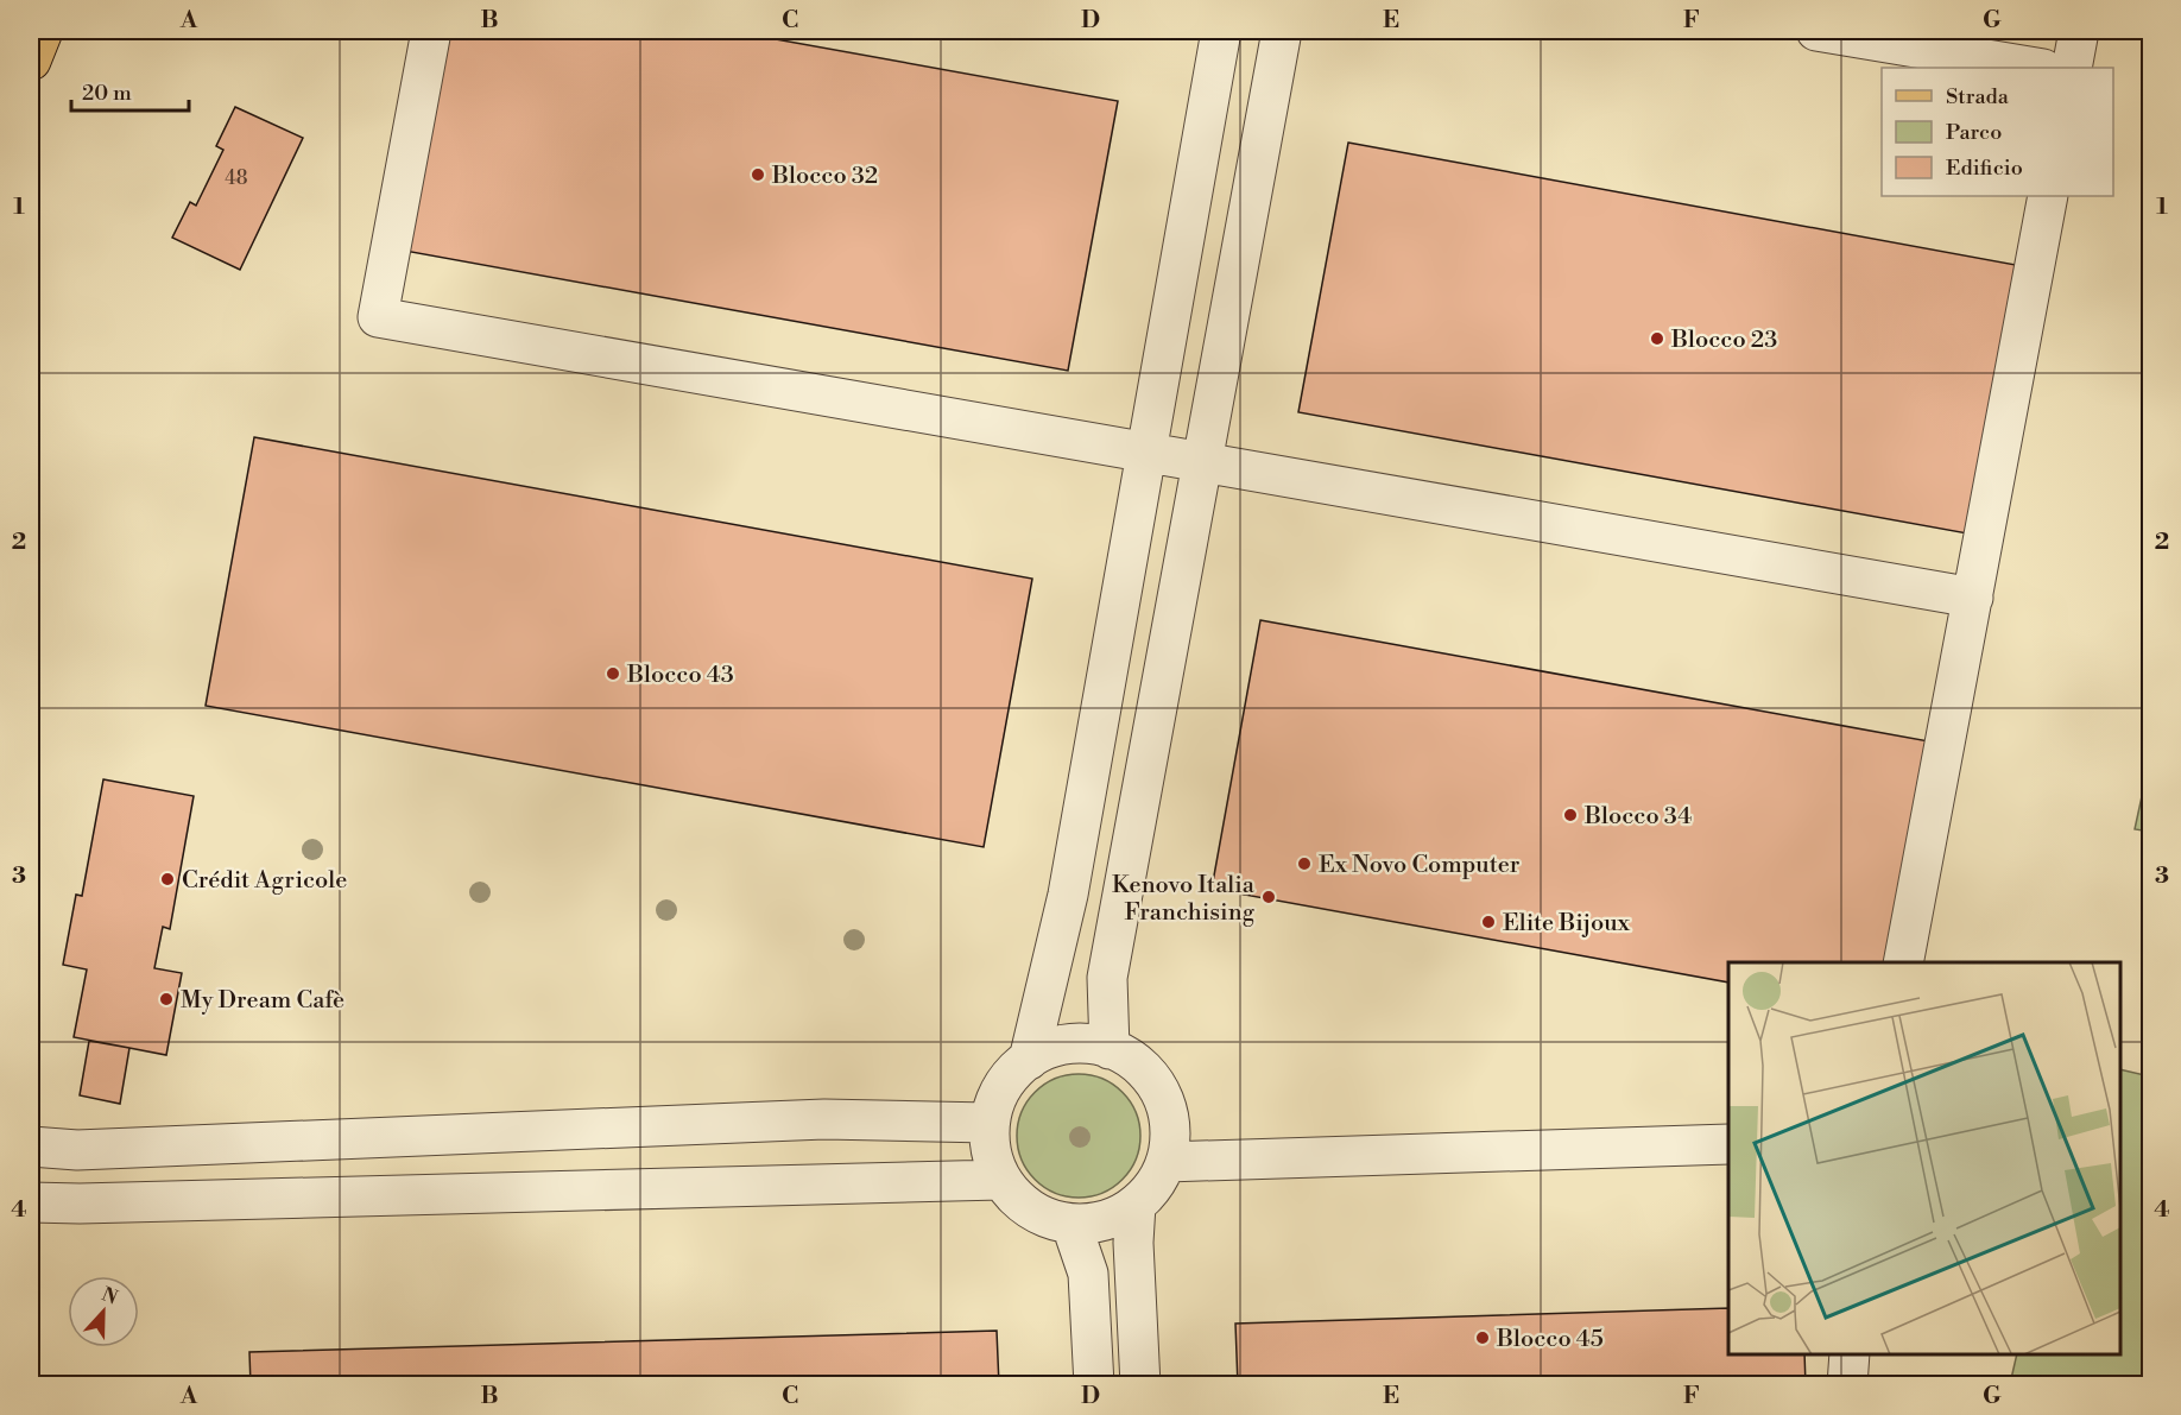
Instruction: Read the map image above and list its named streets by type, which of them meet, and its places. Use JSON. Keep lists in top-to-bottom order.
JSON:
{
  "places": [
    "Blocco 32",
    "Blocco 23",
    "Blocco 43",
    "Blocco 34",
    "Ex Novo Computer",
    "Crédit Agricole",
    "Kenovo Italia Franchising",
    "Elite Bijoux",
    "My Dream Cafè",
    "Blocco 45"
  ],
  "house_numbers": ["48"],
  "legend": ["Strada", "Parco", "Edificio"],
  "scale_bar": "20 m",
  "north": "top",
  "grid": {
    "columns": [
      "A",
      "B",
      "C",
      "D",
      "E",
      "F",
      "G"
    ],
    "rows": [
      "1",
      "2",
      "3",
      "4"
    ]
  }
}
